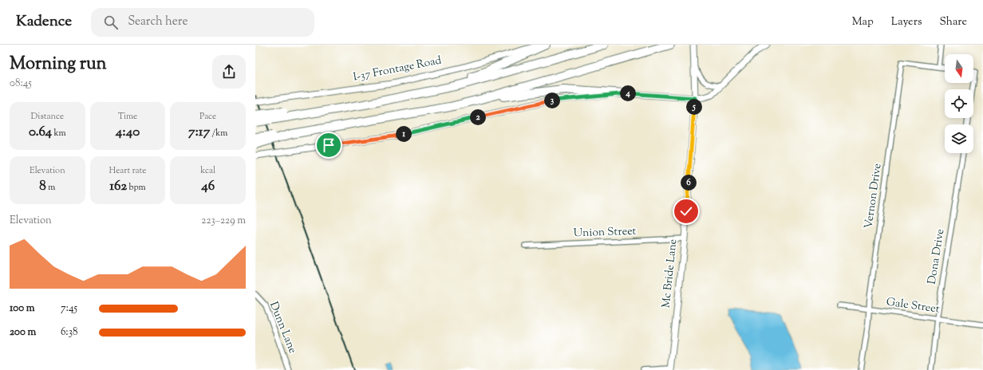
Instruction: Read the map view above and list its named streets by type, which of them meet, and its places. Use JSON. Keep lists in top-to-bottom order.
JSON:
{
  "streets": {
    "main road": ["I-37 Frontage Road", "Mc Bride Lane"],
    "street": [
      "Vernon Drive",
      "Union Street",
      "Dona Drive",
      "Gale Street",
      "Dunn Lane"
    ]
  },
  "crossings": [
    ["Vernon Drive", "Gale Street"],
    ["Union Street", "Mc Bride Lane"],
    ["Dona Drive", "Gale Street"]
  ],
  "north": "bottom",
  "page": {
    "header": "Kadence",
    "search": "Search here",
    "nav": ["Map", "Layers", "Share"],
    "heading": ["Morning run", "08:45"],
    "pins": [
      "4",
      "3",
      "5",
      "2",
      "1",
      "6"
    ],
    "stats": [
      ["Distance", "0.64 km"],
      ["Time", "4:40"],
      ["Pace", "7:17 /km"],
      ["Elevation", "8 m"],
      ["Heart rate", "162 bpm"],
      ["kcal", "46"]
    ],
    "chart": ["Elevation", "223–229 m"],
    "list": [
      {
        "name": "100 m",
        "note": "7:45"
      },
      {
        "name": "200 m",
        "note": "6:38"
      }
    ]
  }
}
